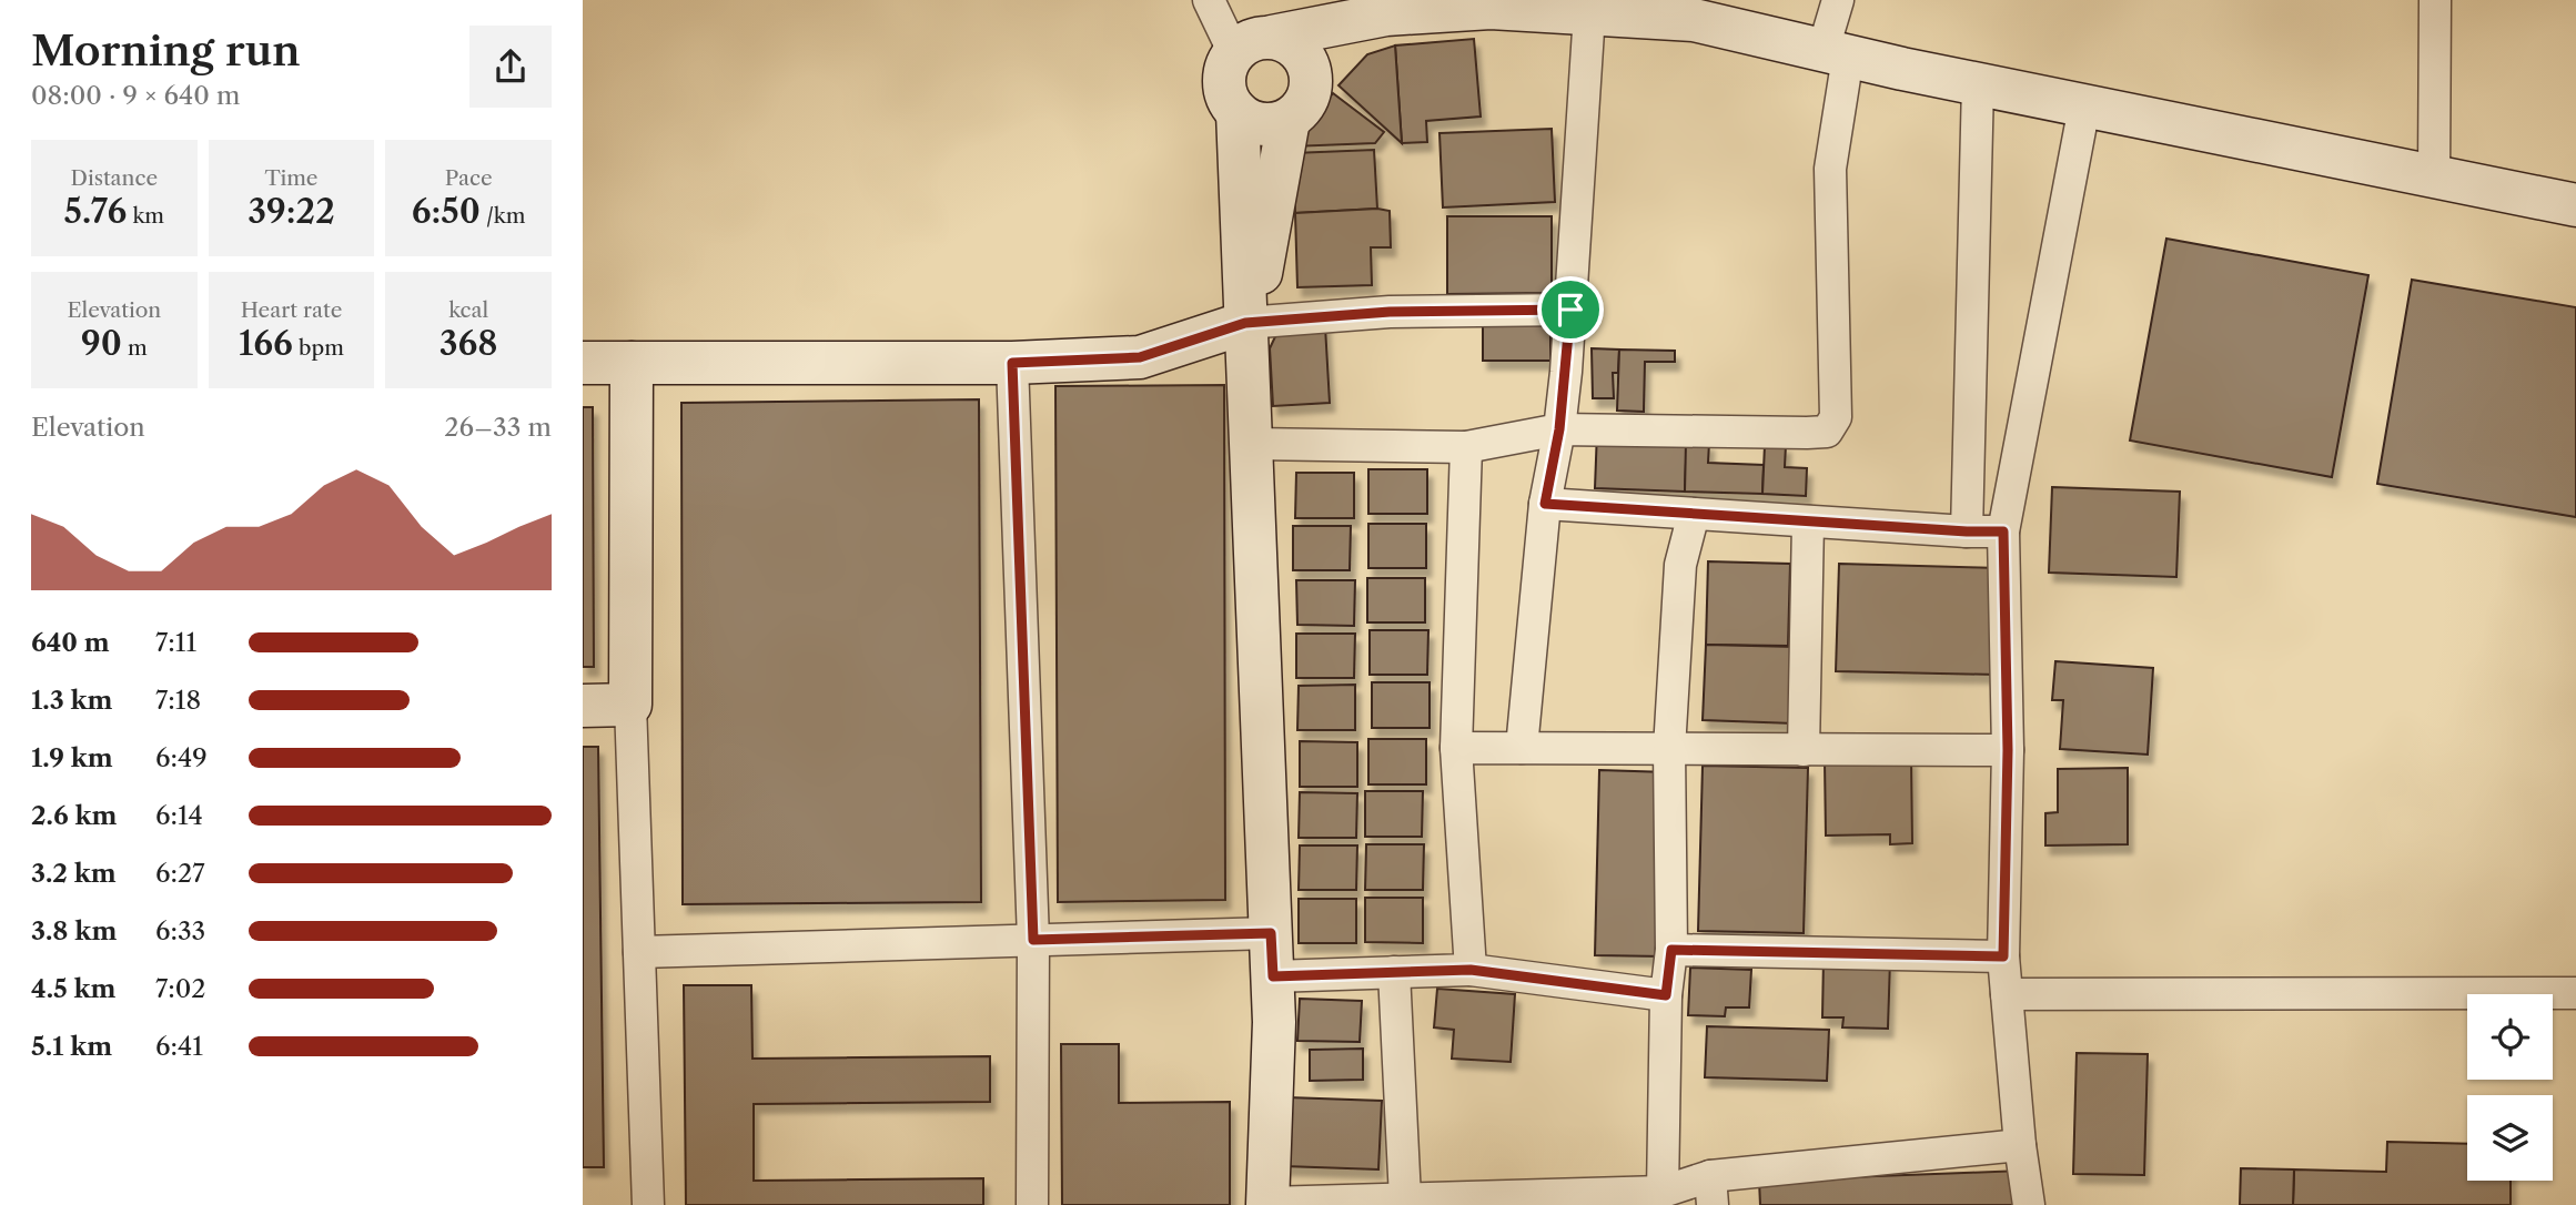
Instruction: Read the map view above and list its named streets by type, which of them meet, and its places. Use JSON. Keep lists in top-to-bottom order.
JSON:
{
  "page": {
    "heading": ["Morning run", "08:00 · 9 × 640 m"],
    "stats": [
      ["Distance", "5.76 km"],
      ["Time", "39:22"],
      ["Pace", "6:50 /km"],
      ["Elevation", "90 m"],
      ["Heart rate", "166 bpm"],
      ["kcal", "368"]
    ],
    "chart": ["Elevation", "26–33 m"],
    "list": [
      {
        "name": "640 m",
        "note": "7:11"
      },
      {
        "name": "1.3 km",
        "note": "7:18"
      },
      {
        "name": "1.9 km",
        "note": "6:49"
      },
      {
        "name": "2.6 km",
        "note": "6:14"
      },
      {
        "name": "3.2 km",
        "note": "6:27"
      },
      {
        "name": "3.8 km",
        "note": "6:33"
      },
      {
        "name": "4.5 km",
        "note": "7:02"
      },
      {
        "name": "5.1 km",
        "note": "6:41"
      }
    ]
  }
}
